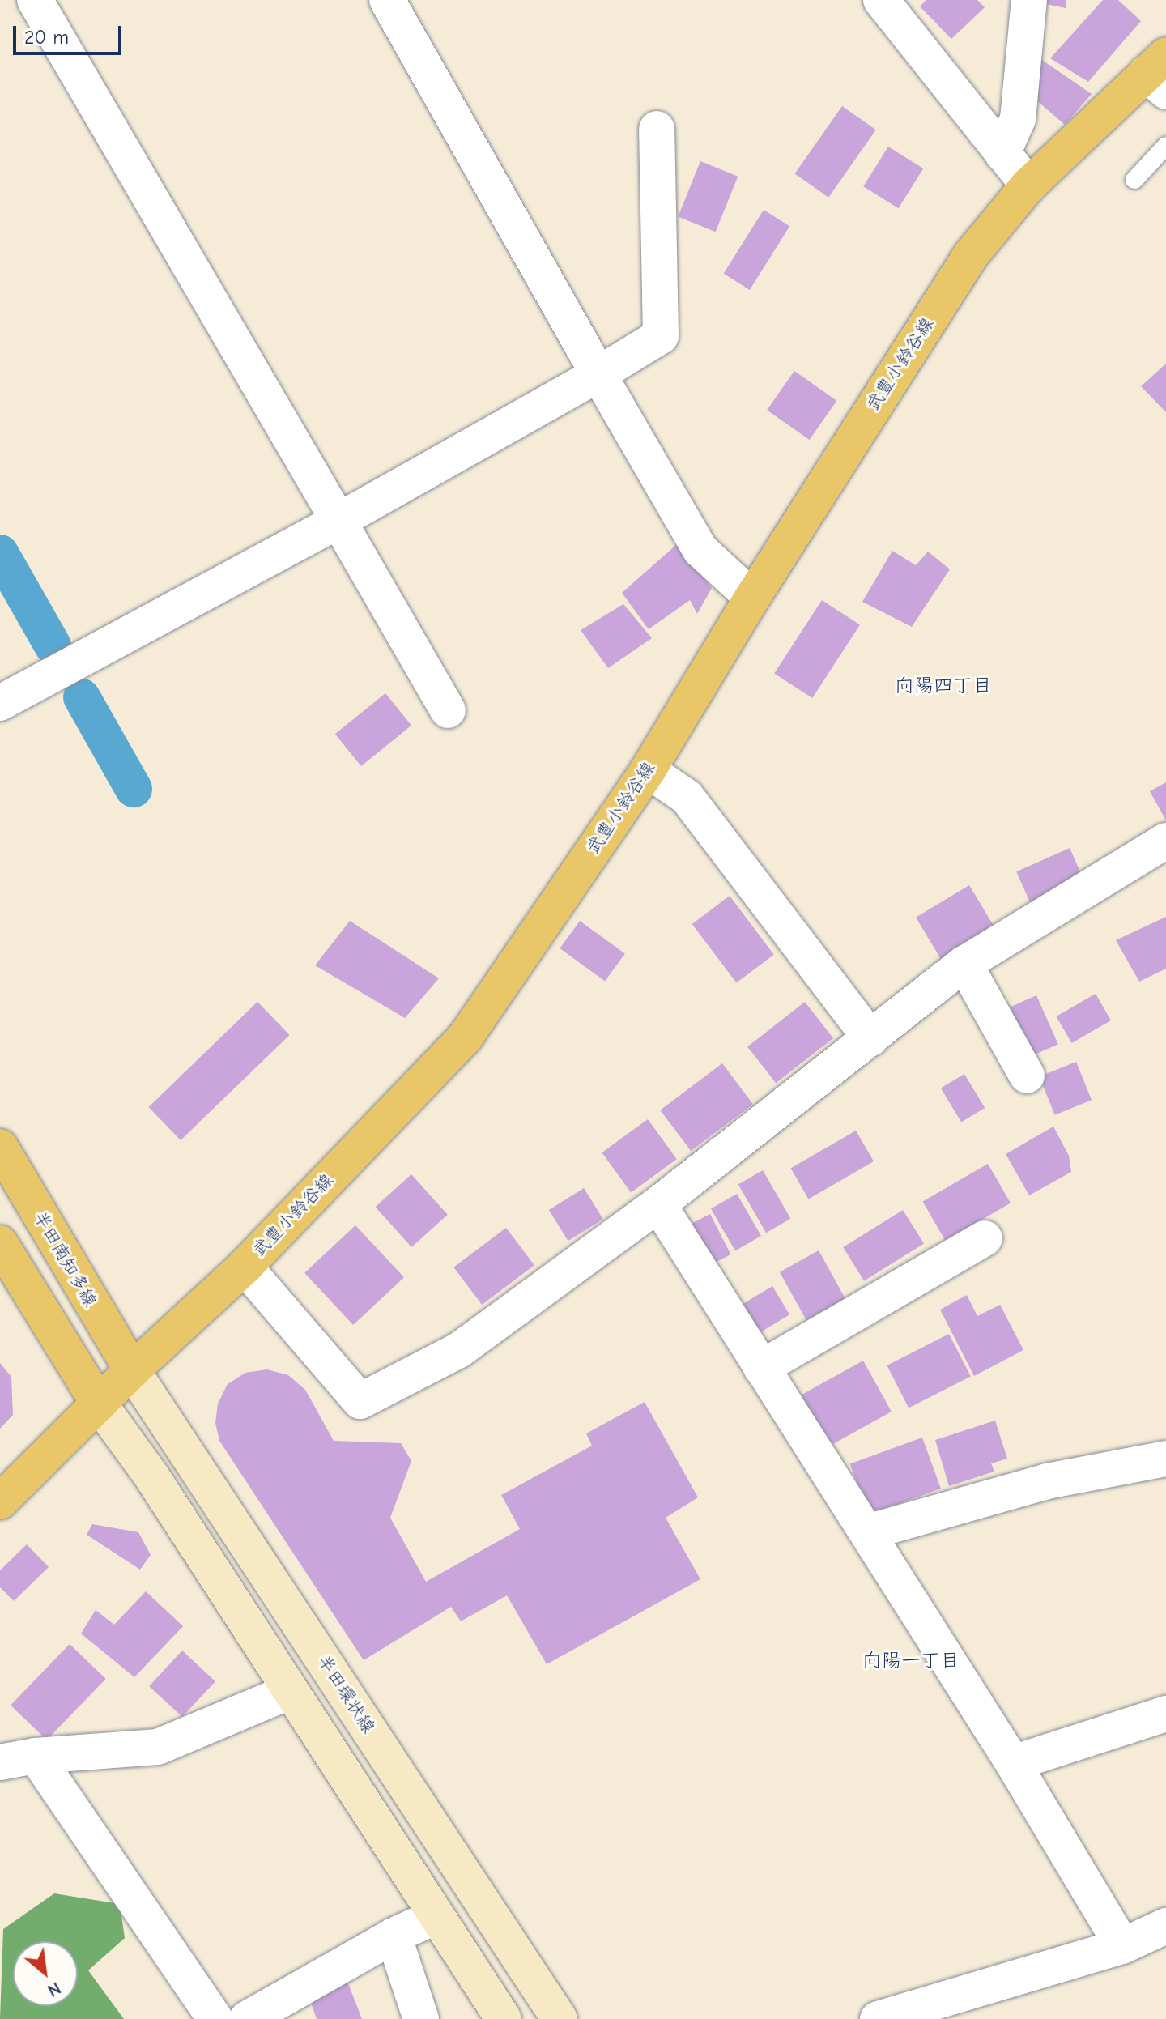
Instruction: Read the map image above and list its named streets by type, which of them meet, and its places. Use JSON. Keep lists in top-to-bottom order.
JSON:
{
  "streets": {
    "main road": ["武豊小鈴谷線", "半田南知多線", "半田環状線"]
  },
  "crossings": [
    ["武豊小鈴谷線", "半田南知多線"],
    ["武豊小鈴谷線", "半田環状線"],
    ["半田南知多線", "半田環状線"]
  ],
  "districts": ["向陽四丁目", "向陽一丁目"],
  "scale_bar": "20 m",
  "north": "bottom right"
}
